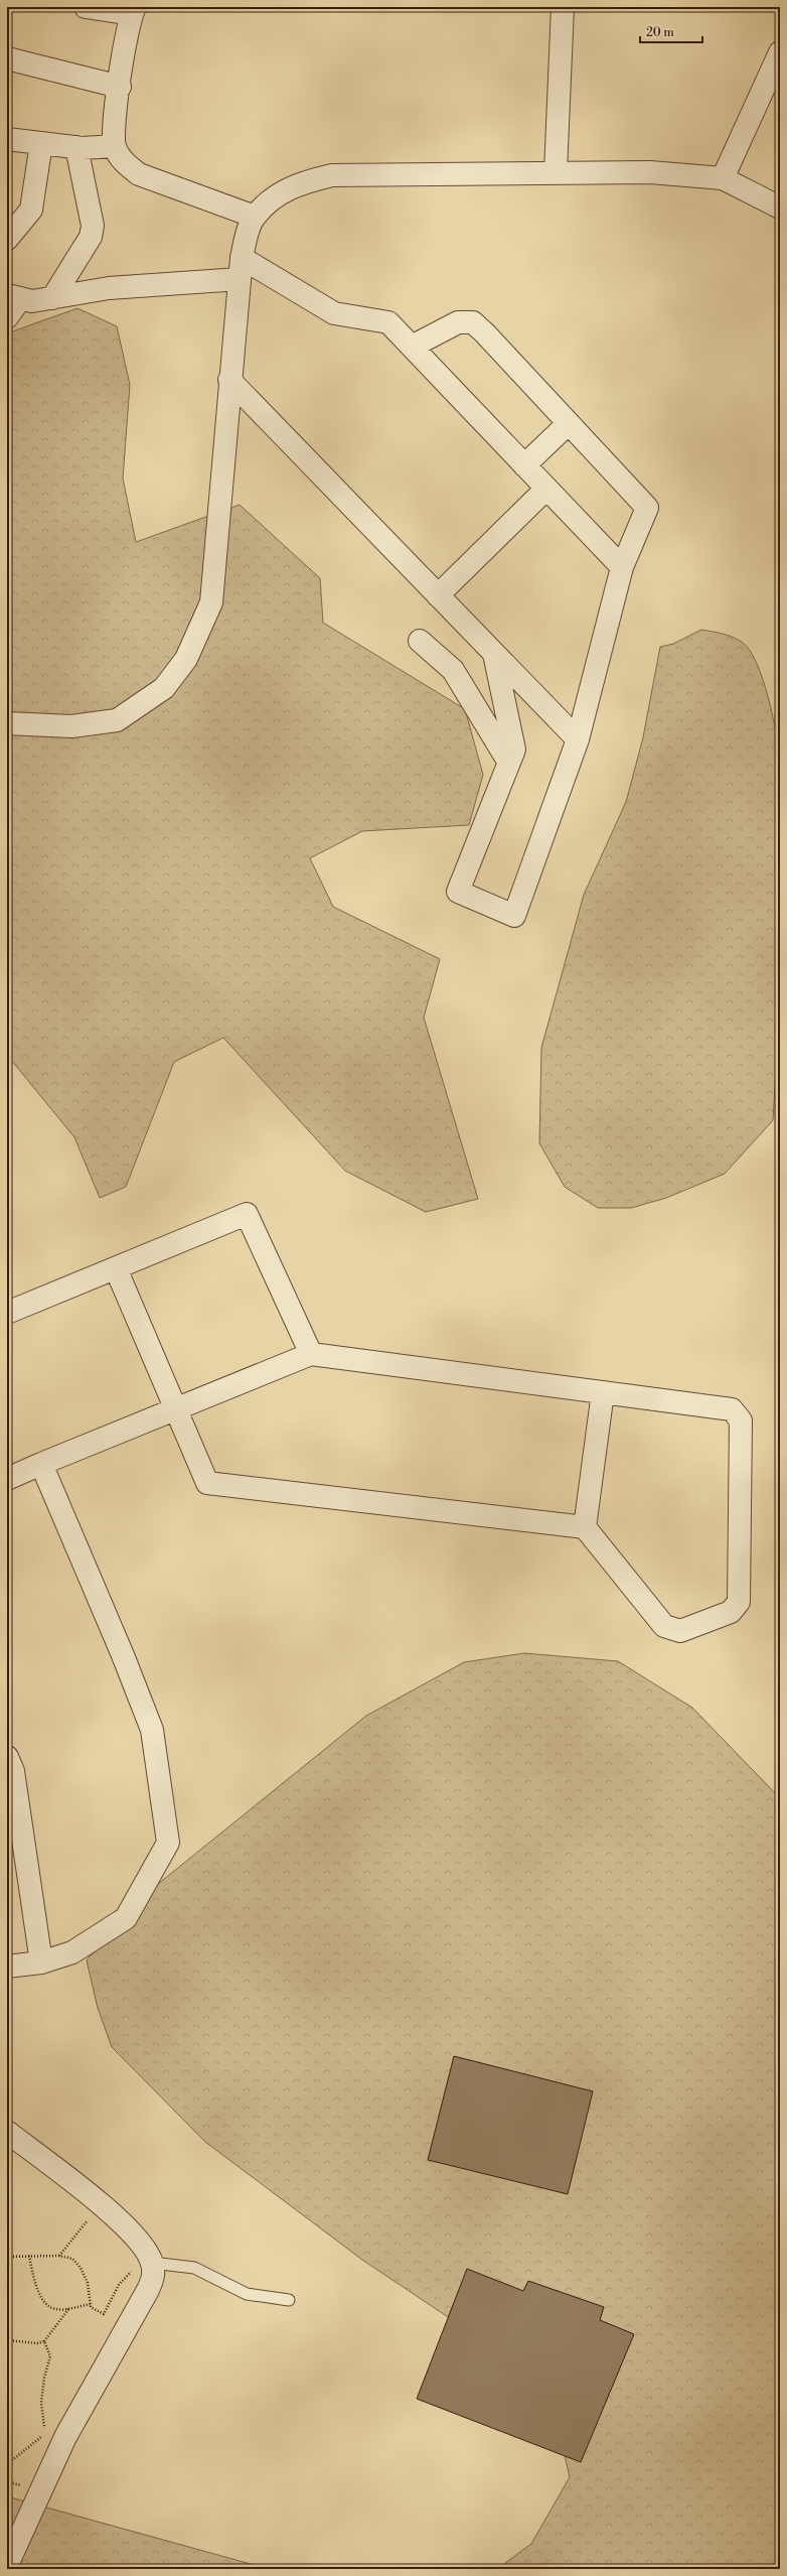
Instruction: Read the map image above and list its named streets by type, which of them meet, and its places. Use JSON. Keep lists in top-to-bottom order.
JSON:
{
  "scale_bar": "20 m"
}
